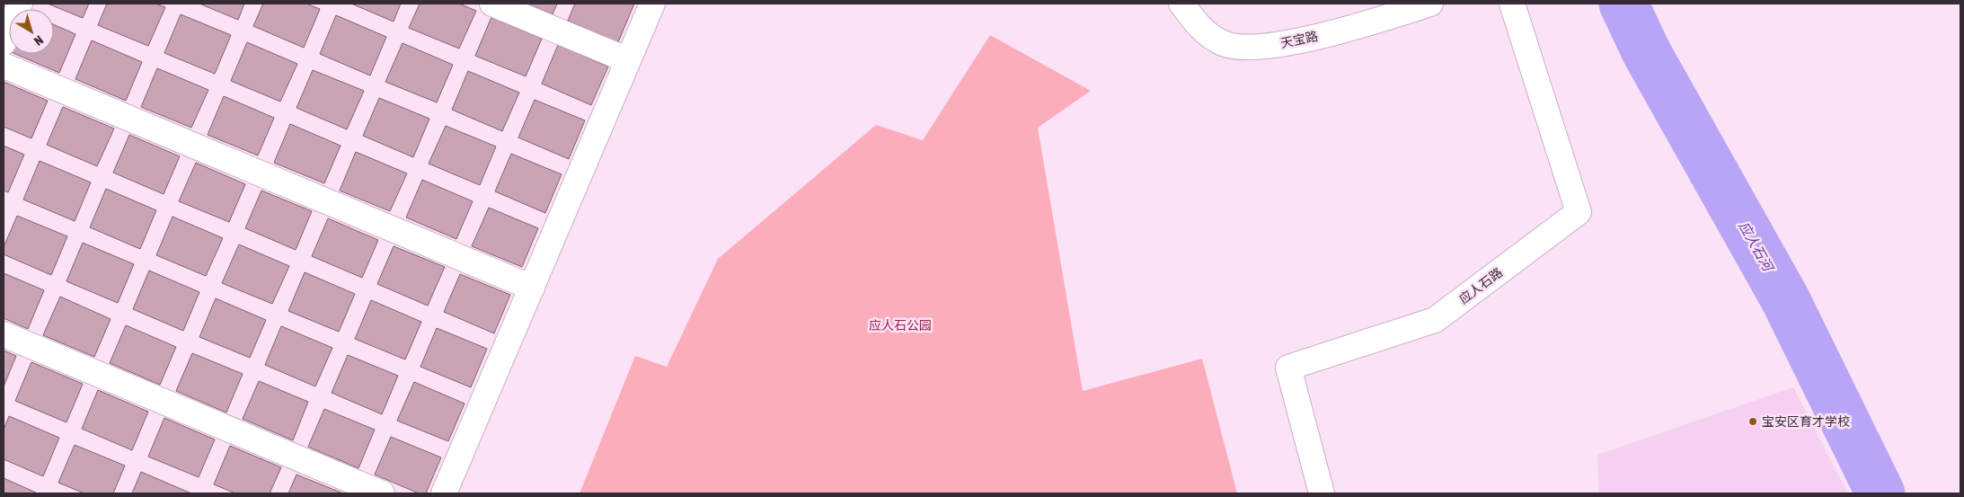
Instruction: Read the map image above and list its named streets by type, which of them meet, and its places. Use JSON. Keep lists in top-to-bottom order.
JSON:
{
  "streets": {
    "street": ["天宝路", "应人石路"]
  },
  "water": ["应人石河"],
  "parks": ["应人石公园"],
  "places": ["宝安区育才学校"],
  "north": "bottom right"
}
